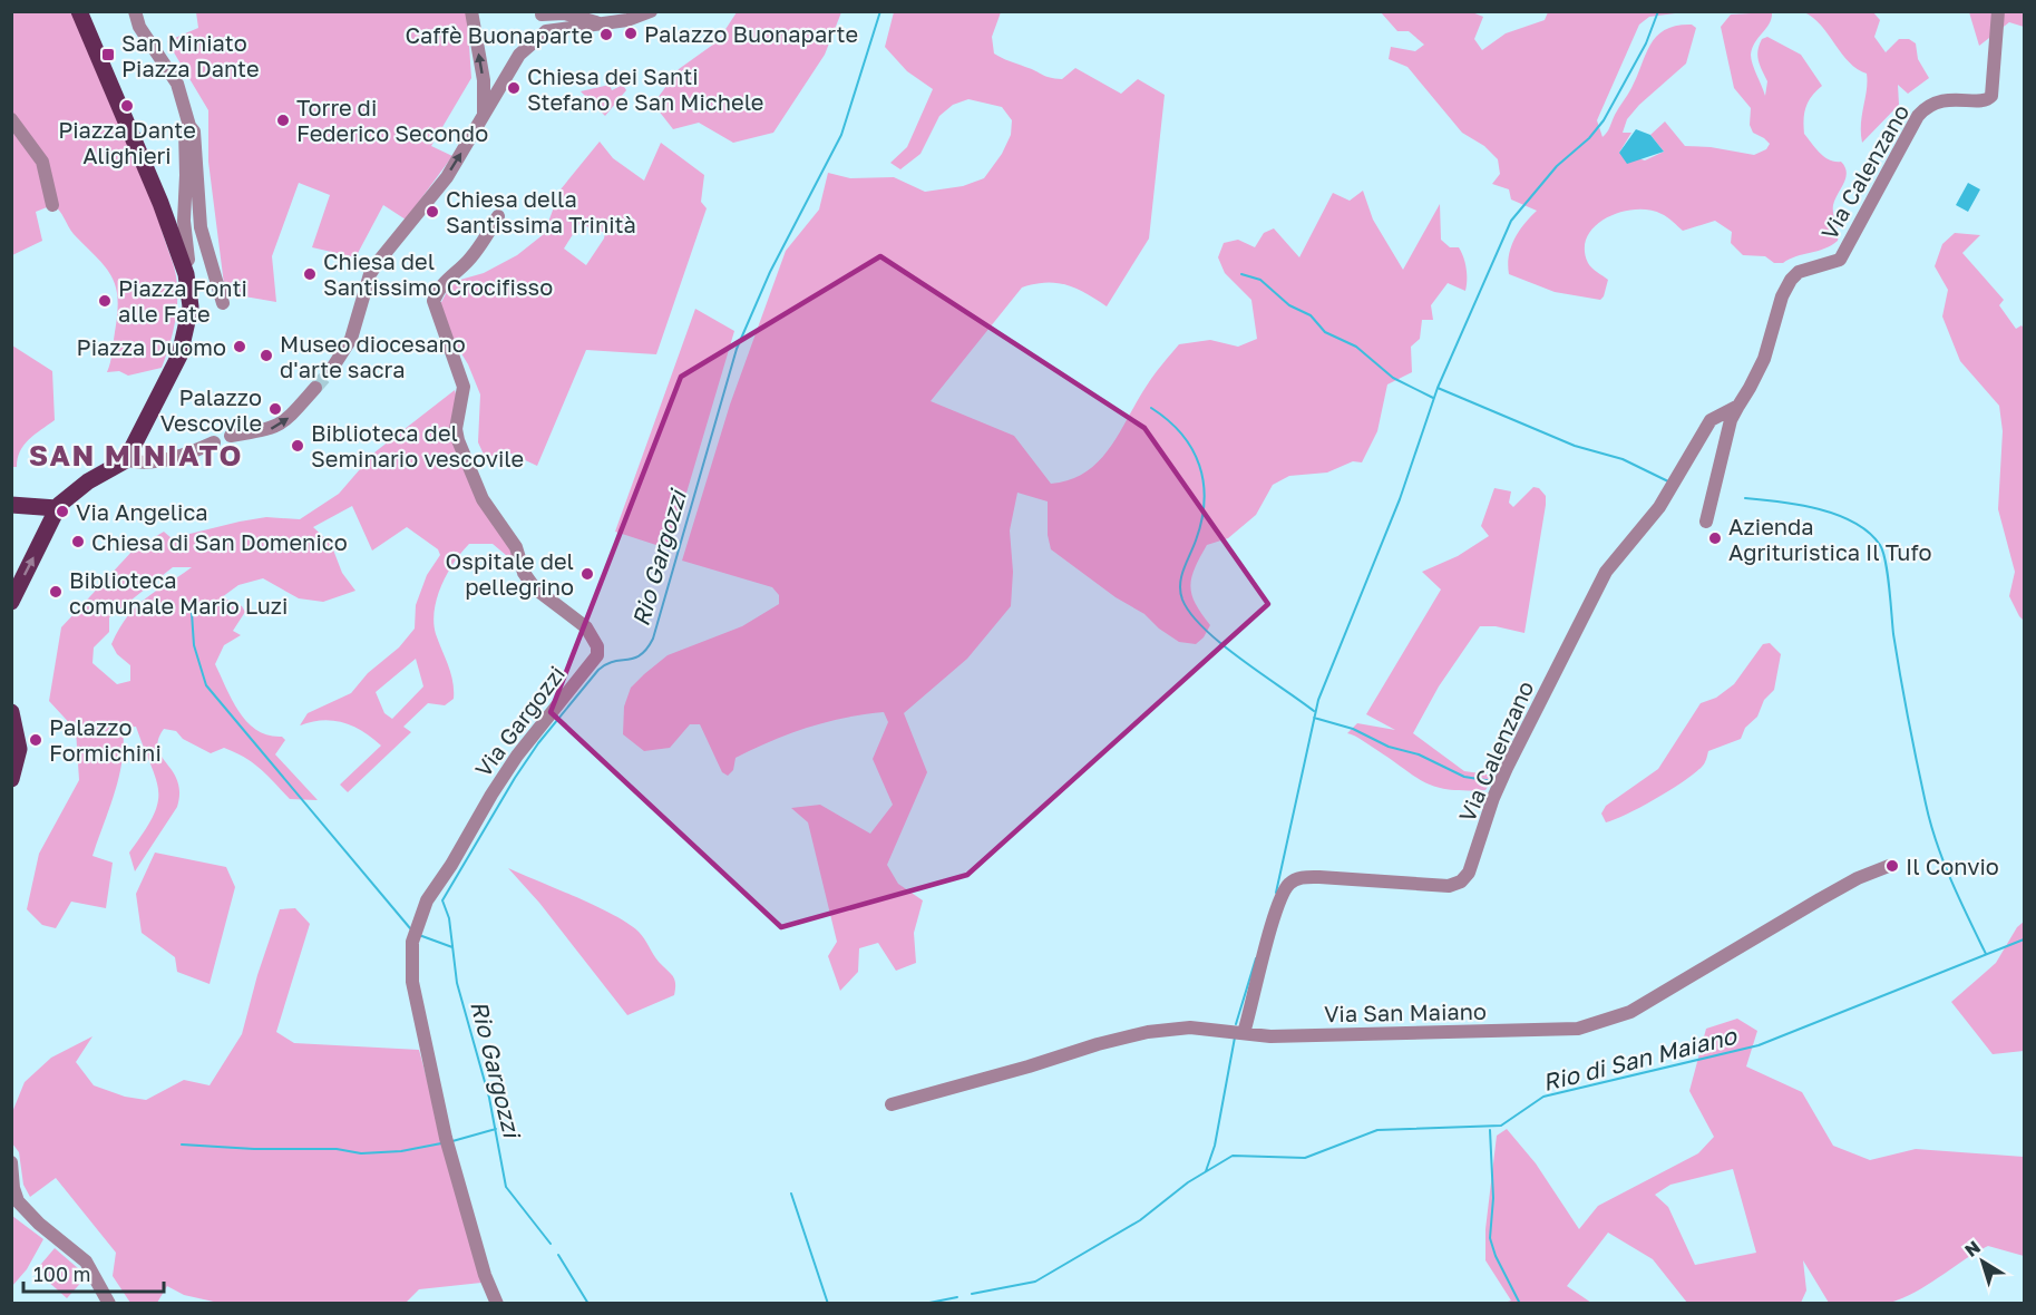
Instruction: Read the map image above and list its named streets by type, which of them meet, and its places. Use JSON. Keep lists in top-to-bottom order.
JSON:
{
  "streets": {
    "street": ["Via Calenzano", "Via Gargozzi", "Via San Maiano"]
  },
  "crossings": [
    ["Via Calenzano", "Via San Maiano"]
  ],
  "districts": ["SAN MINIATO"],
  "water": ["Rio Gargozzi", "Rio di San Maiano"],
  "places": {
    "other": [
      "Palazzo Buonaparte",
      "Caffè Buonaparte",
      "Chiesa dei Santi Stefano e San Michele",
      "Piazza Dante Alighieri",
      "Torre di Federico Secondo",
      "Chiesa della Santissima Trinità",
      "Chiesa del Santissimo Crocifisso",
      "Piazza Fonti alle Fate",
      "Piazza Duomo",
      "Museo diocesano d'arte sacra",
      "Palazzo Vescovile",
      "Biblioteca del Seminario vescovile",
      "Via Angelica",
      "Azienda Agrituristica Il Tufo",
      "Chiesa di San Domenico",
      "Ospitale del pellegrino",
      "Biblioteca comunale Mario Luzi",
      "Palazzo Formichini",
      "Il Convio"
    ],
    "transit": ["San Miniato Piazza Dante"]
  },
  "scale_bar": "100 m",
  "north": "top left"
}
